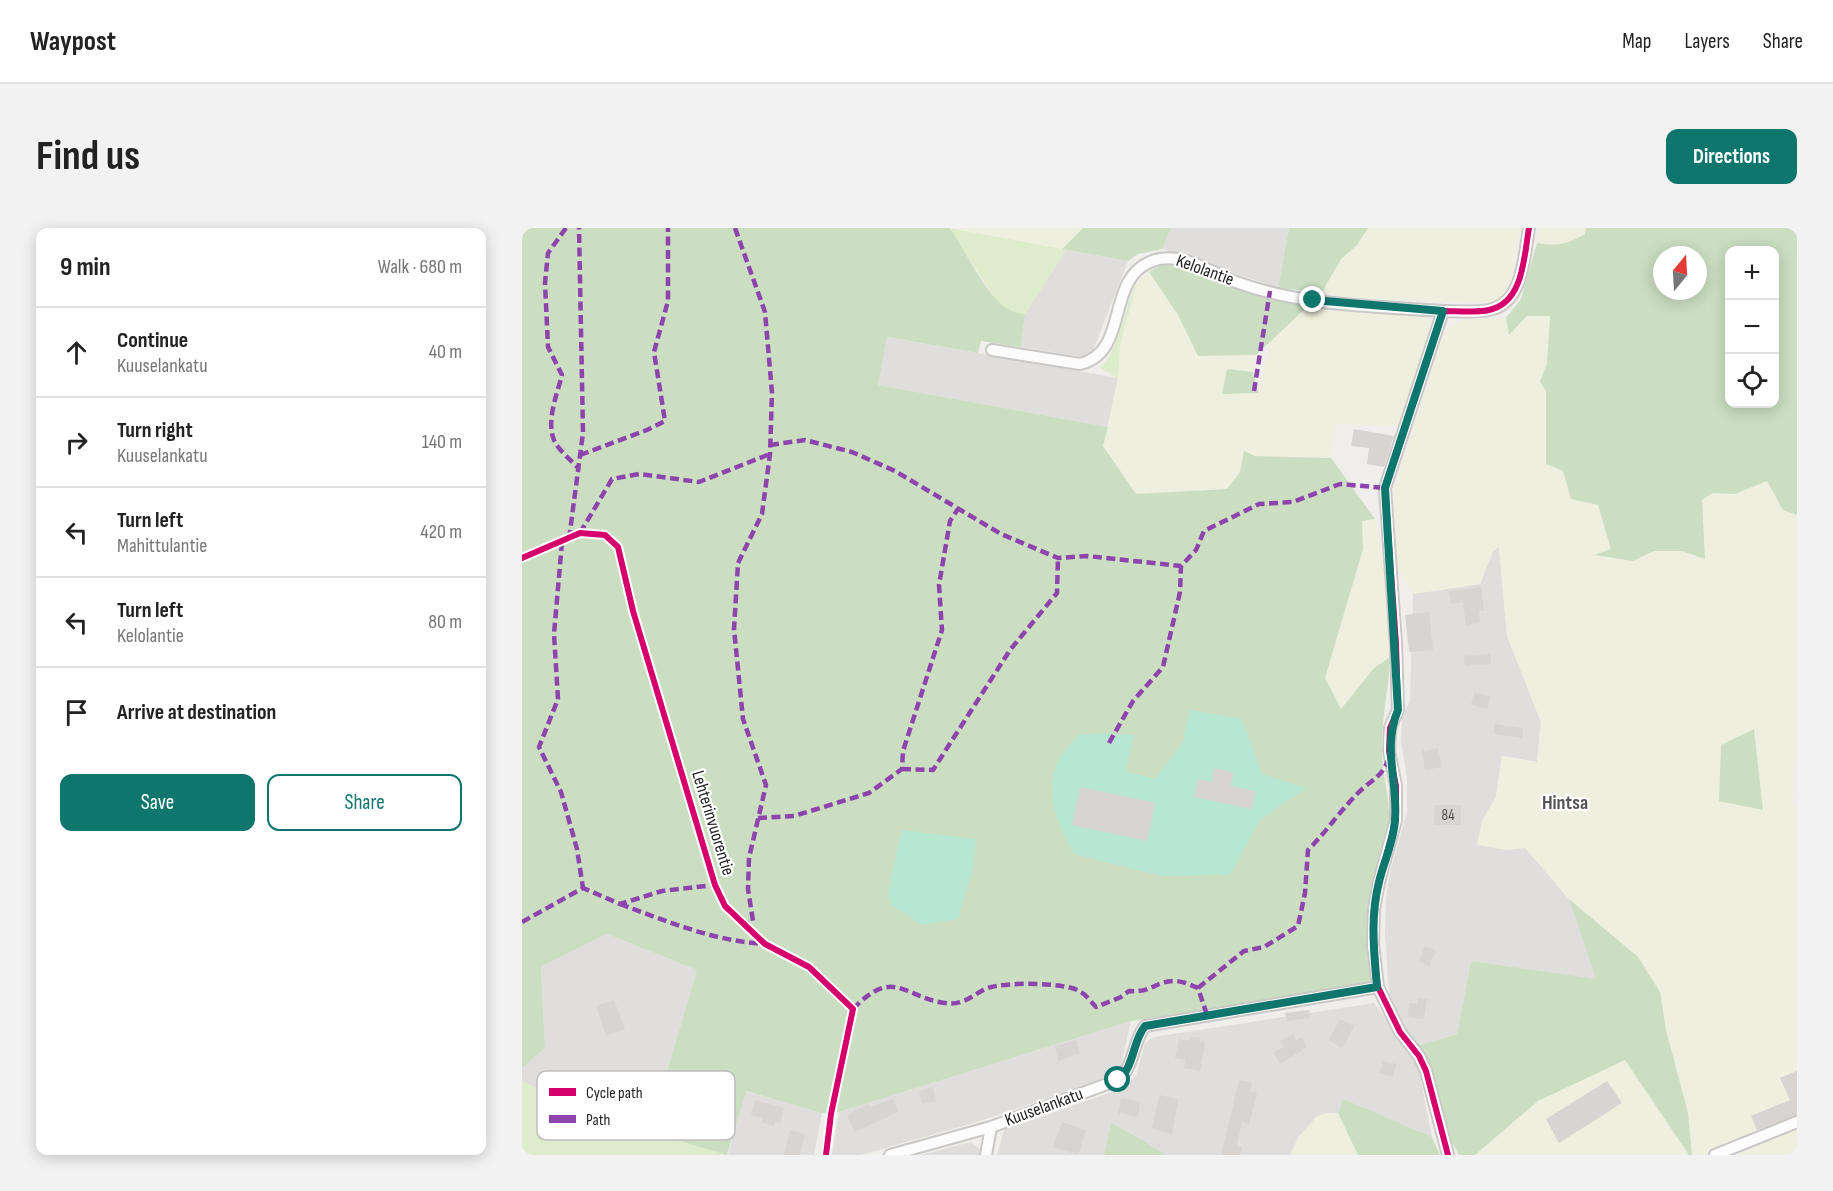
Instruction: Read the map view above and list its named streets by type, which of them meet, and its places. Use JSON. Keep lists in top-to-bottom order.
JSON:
{
  "streets": {
    "street": ["Kelolantie", "Kuuselankatu"],
    "cycle path": ["Lehterinvuorentie"]
  },
  "districts": ["Hintsa"],
  "house_numbers": ["84"],
  "legend": ["Cycle path", "Path"],
  "north": "top",
  "page": {
    "header": "Waypost",
    "nav": ["Map", "Layers", "Share"],
    "buttons": [
      "Directions",
      ["Save", "Share"]
    ],
    "title": "Find us",
    "heading": ["9 min", "Walk · 680 m"],
    "map_buttons": ["+", "−"],
    "list": [
      ["Continue", "Kuuselankatu", "40 m"],
      ["Turn right", "Kuuselankatu", "140 m"],
      ["Turn left", "Mahittulantie", "420 m"],
      ["Turn left", "Kelolantie", "80 m"],
      "Arrive at destination"
    ]
  }
}
